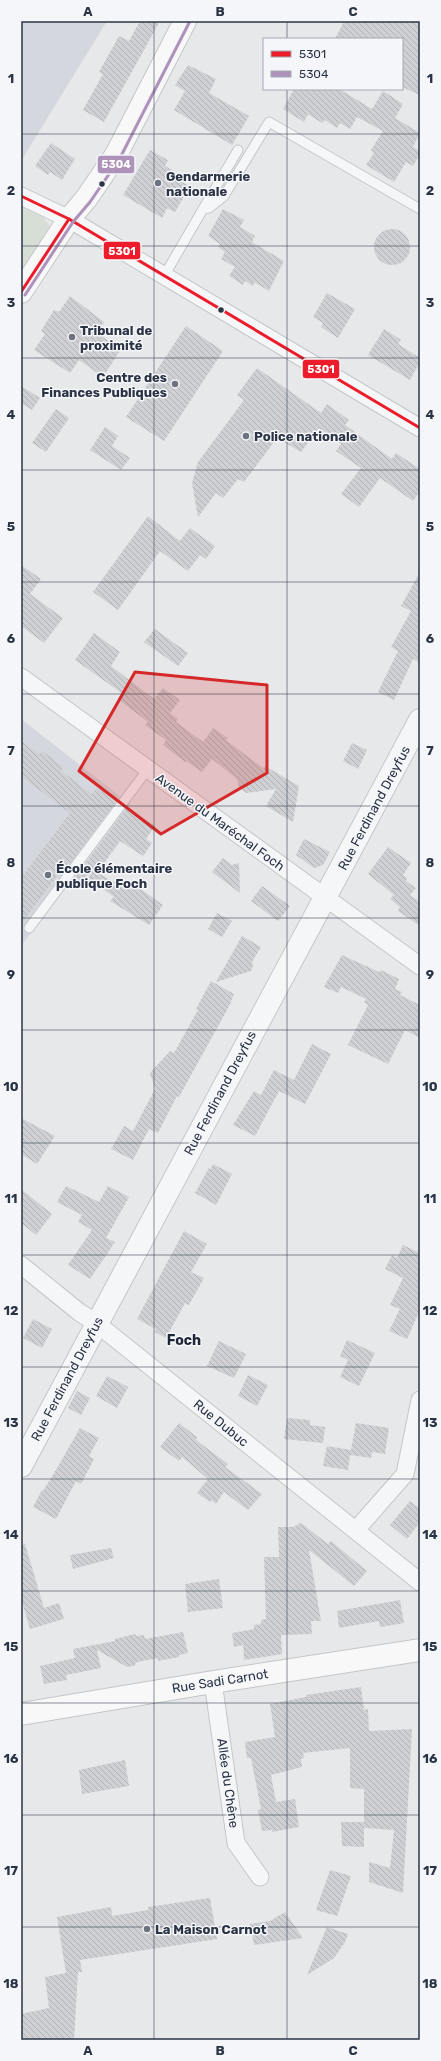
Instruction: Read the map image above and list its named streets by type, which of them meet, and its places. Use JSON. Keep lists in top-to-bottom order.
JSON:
{
  "streets": {
    "main road": ["Rue Sadi Carnot"],
    "street": [
      "Rue Ferdinand Dreyfus",
      "Avenue du Maréchal Foch",
      "Rue Dubuc",
      "Allée du Chêne"
    ]
  },
  "crossings": [
    ["Rue Ferdinand Dreyfus", "Avenue du Maréchal Foch"],
    ["Rue Ferdinand Dreyfus", "Rue Dubuc"],
    ["Rue Sadi Carnot", "Allée du Chêne"]
  ],
  "districts": ["Foch"],
  "places": [
    "Gendarmerie nationale",
    "Tribunal de proximité",
    "Centre des Finances Publiques",
    "Police nationale",
    "École élémentaire publique Foch",
    "La Maison Carnot"
  ],
  "lines": ["transit line 5304", "transit line 5301"],
  "legend": ["5301", "5304"],
  "grid": {
    "columns": ["A", "B", "C"],
    "rows": [
      "1",
      "2",
      "3",
      "4",
      "5",
      "6",
      "7",
      "8",
      "9",
      "10",
      "11",
      "12",
      "13",
      "14",
      "15",
      "16",
      "17",
      "18"
    ]
  }
}
